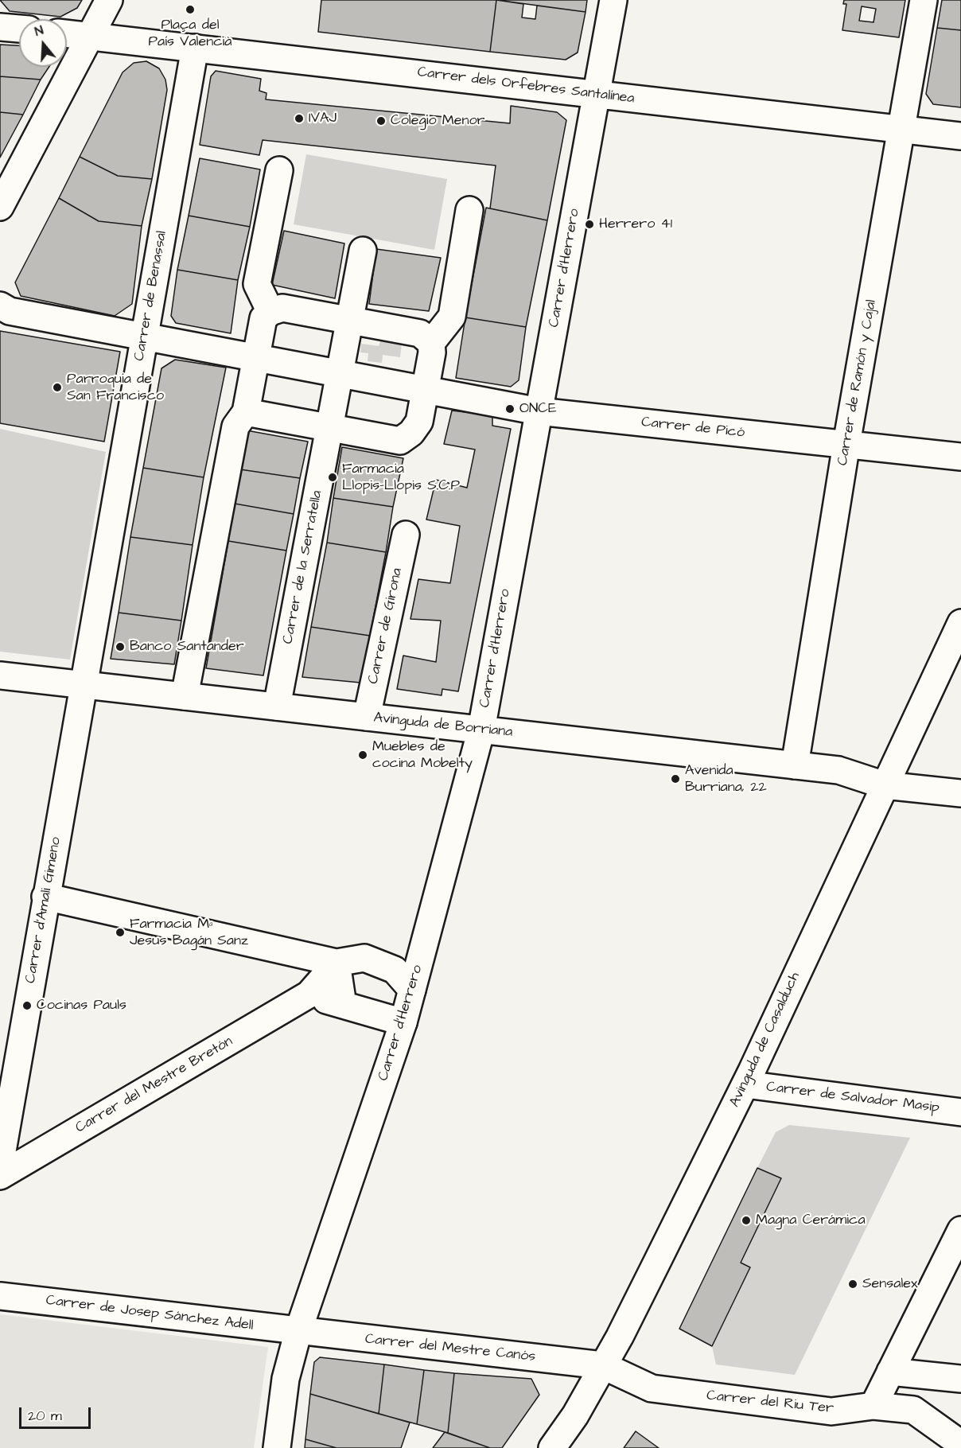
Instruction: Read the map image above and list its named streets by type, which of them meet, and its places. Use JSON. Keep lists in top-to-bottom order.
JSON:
{
  "streets": {
    "street": [
      "Carrer dels Orfebres Santalínea",
      "Carrer d'Herrero",
      "Carrer de Benassal",
      "Carrer de Ramón y Cajal",
      "Carrer de Picó",
      "Carrer de la Serratella",
      "Carrer de Girona",
      "Avinguda de Borriana",
      "Carrer d'Amali Gimeno",
      "Avinguda de Casalduch",
      "Carrer del Mestre Bretón",
      "Carrer de Salvador Masip",
      "Carrer de Josep Sánchez Adell",
      "Carrer del Mestre Canós",
      "Carrer del Riu Ter"
    ]
  },
  "crossings": [
    ["Carrer dels Orfebres Santalínea", "Carrer d'Herrero"],
    ["Carrer dels Orfebres Santalínea", "Carrer de Benassal"],
    ["Carrer dels Orfebres Santalínea", "Carrer de Ramón y Cajal"],
    ["Carrer d'Herrero", "Carrer de Picó"],
    ["Carrer d'Herrero", "Avinguda de Borriana"],
    ["Carrer d'Herrero", "Carrer de Josep Sánchez Adell"],
    ["Carrer d'Herrero", "Carrer del Mestre Canós"],
    ["Carrer de Benassal", "Carrer de Picó"],
    ["Carrer de Benassal", "Avinguda de Borriana"],
    ["Carrer de Benassal", "Carrer d'Amali Gimeno"],
    ["Carrer de Ramón y Cajal", "Carrer de Picó"],
    ["Carrer de Ramón y Cajal", "Avinguda de Borriana"],
    ["Carrer de Picó", "Carrer de la Serratella"],
    ["Carrer de la Serratella", "Avinguda de Borriana"],
    ["Carrer de Girona", "Avinguda de Borriana"],
    ["Avinguda de Borriana", "Carrer d'Amali Gimeno"],
    ["Avinguda de Borriana", "Avinguda de Casalduch"],
    ["Avinguda de Casalduch", "Carrer de Salvador Masip"],
    ["Avinguda de Casalduch", "Carrer del Mestre Canós"],
    ["Avinguda de Casalduch", "Carrer del Riu Ter"],
    ["Carrer de Josep Sánchez Adell", "Carrer del Mestre Canós"],
    ["Carrer del Mestre Canós", "Carrer del Riu Ter"]
  ],
  "places": [
    "Plaça del País Valencià",
    "IVAJ",
    "Colegio Menor",
    "Herrero 41",
    "Parroquia de San Francisco",
    "ONCE",
    "Farmacia Llopis-Llopis S.C.P",
    "Banco Santander",
    "Muebles de cocina Mobelty",
    "Avenida Burriana, 22",
    "Farmacia Mª Jesus Bagán Sanz",
    "Cocinas Pauls",
    "Magna Cerámica",
    "Sensalex"
  ],
  "scale_bar": "20 m",
  "north": "top"
}
